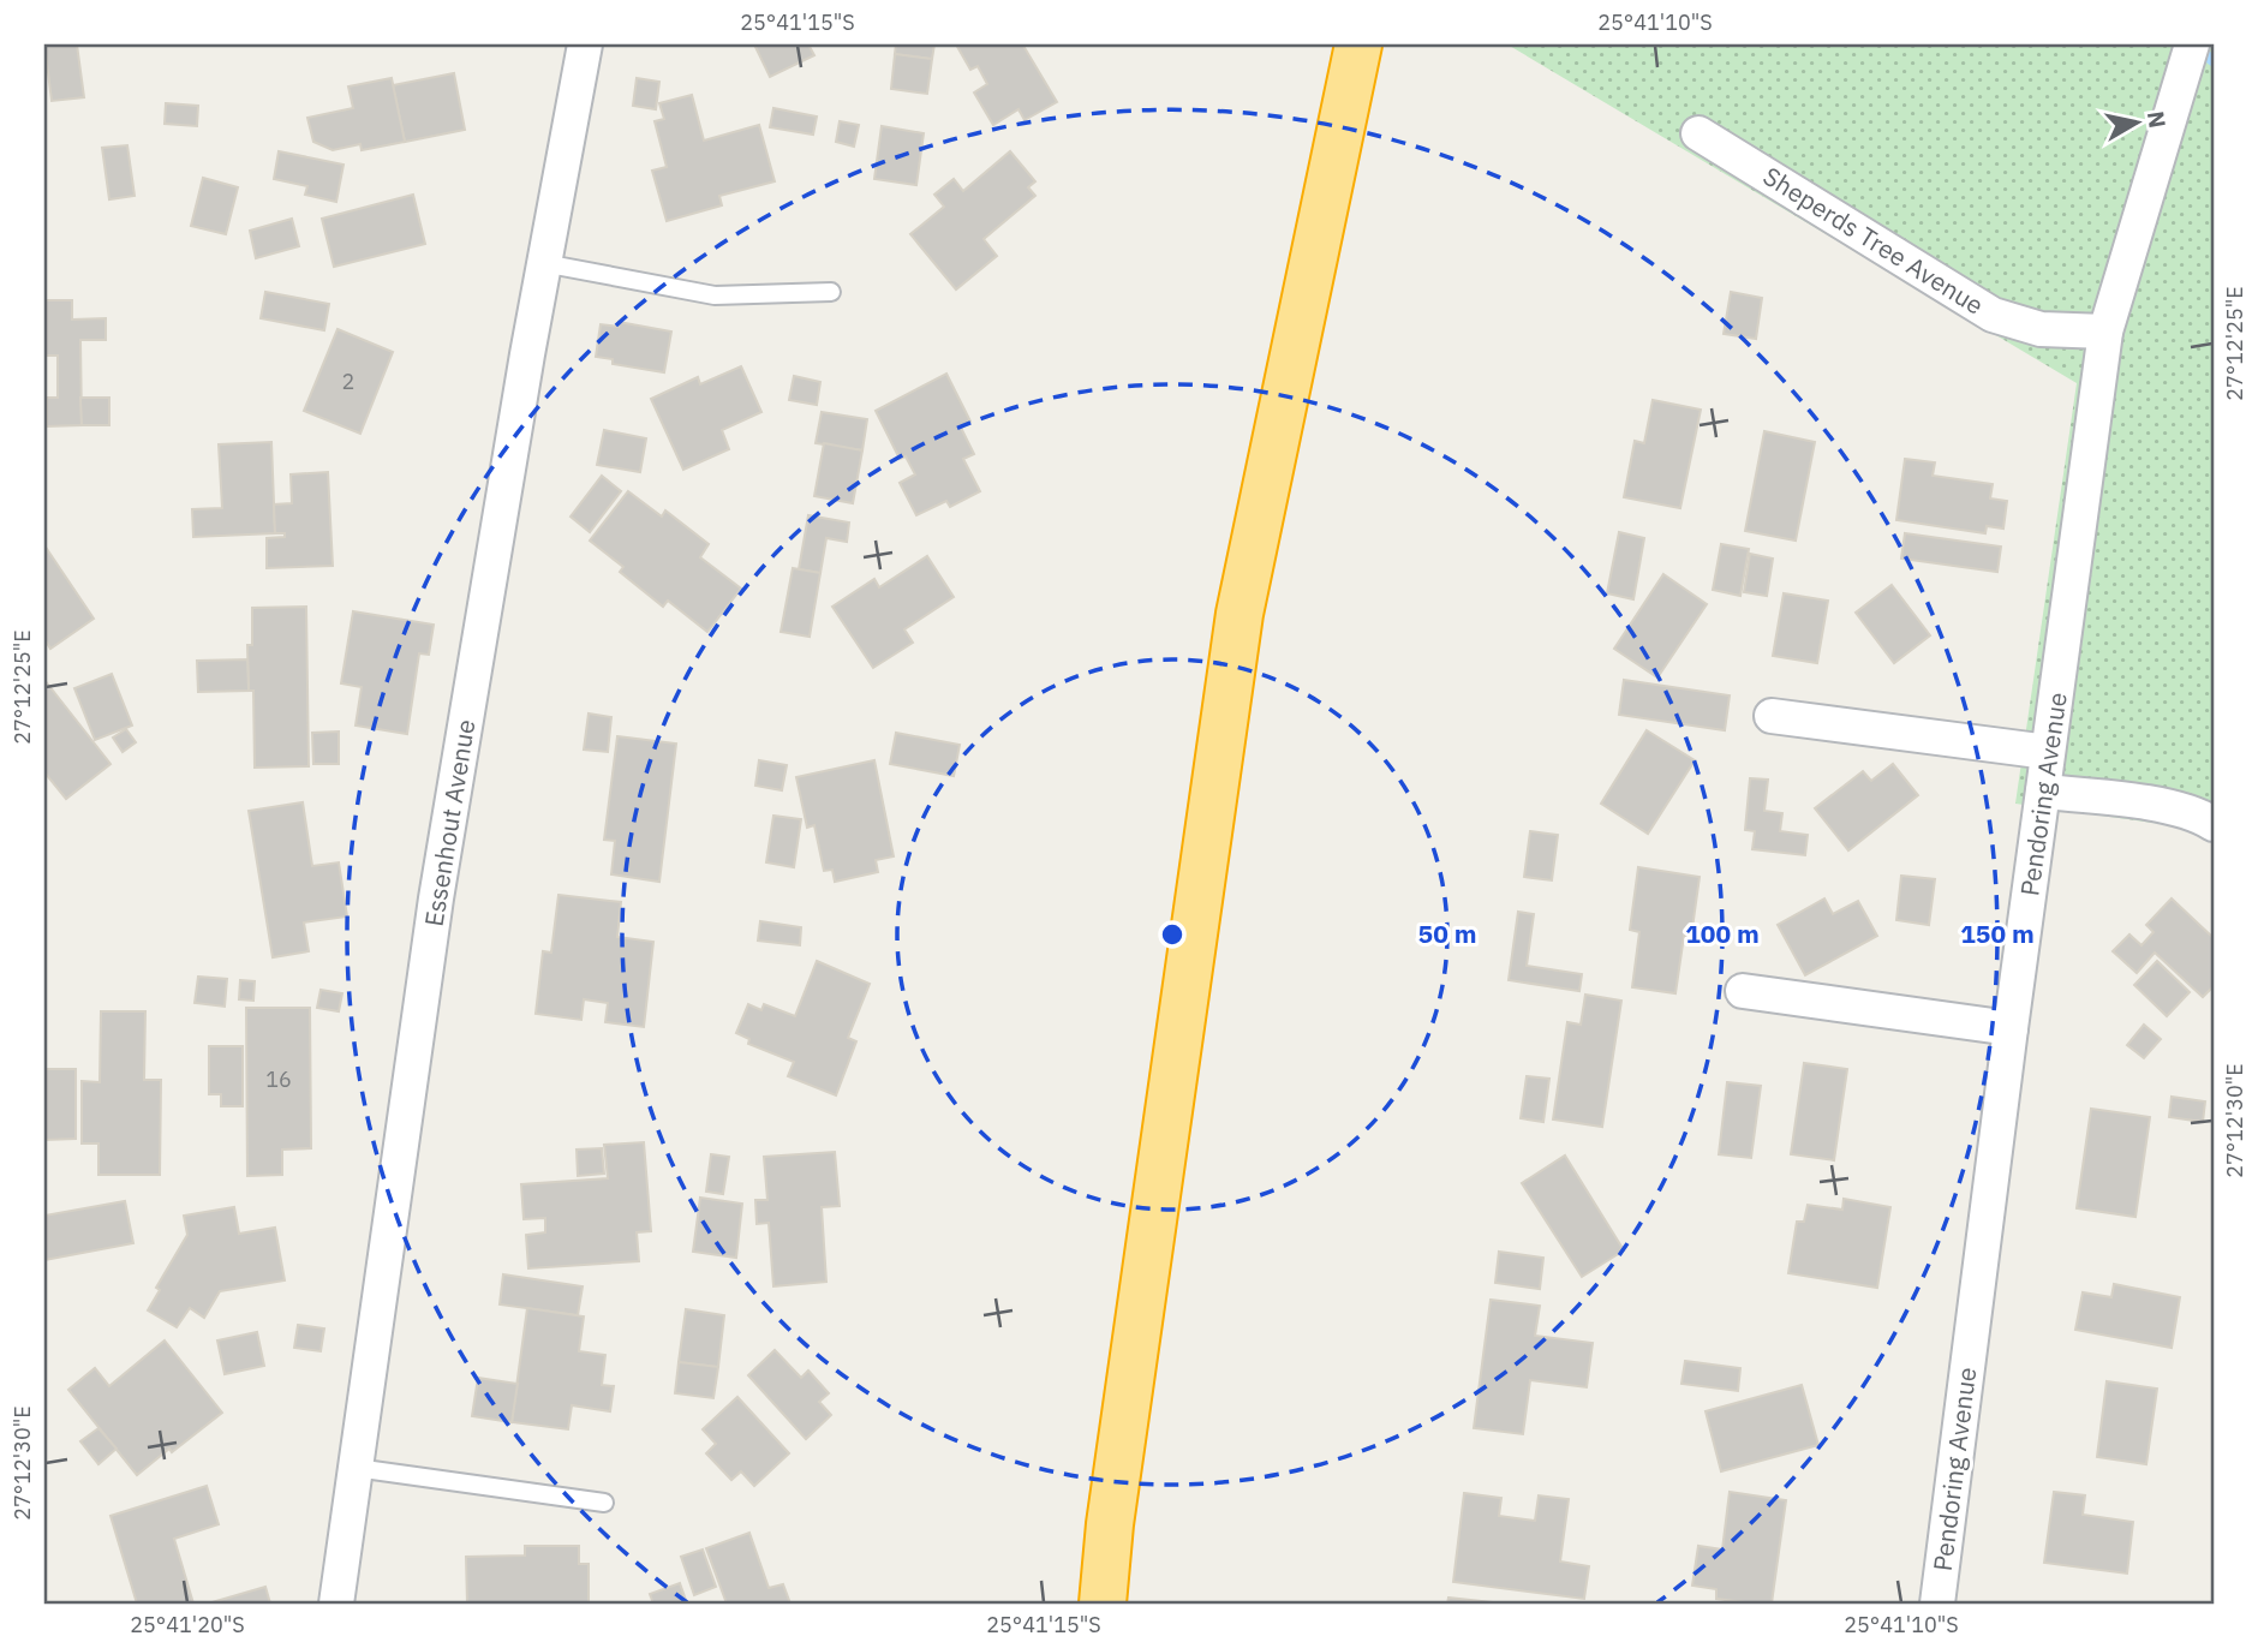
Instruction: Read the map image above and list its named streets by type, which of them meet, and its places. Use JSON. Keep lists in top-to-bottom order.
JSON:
{
  "streets": {
    "street": ["Sheperds Tree Avenue", "Pendoring Avenue", "Essenhout Avenue"]
  },
  "crossings": [
    ["Sheperds Tree Avenue", "Pendoring Avenue"]
  ],
  "house_numbers": ["2", "16"],
  "north": "right",
  "coordinates": [
    "25°41'15\"S",
    "25°41'10\"S",
    "27°12'25\"E",
    "27°12'30\"E",
    "25°41'20\"S"
  ],
  "rings": ["50 m", "100 m", "150 m"]
}
